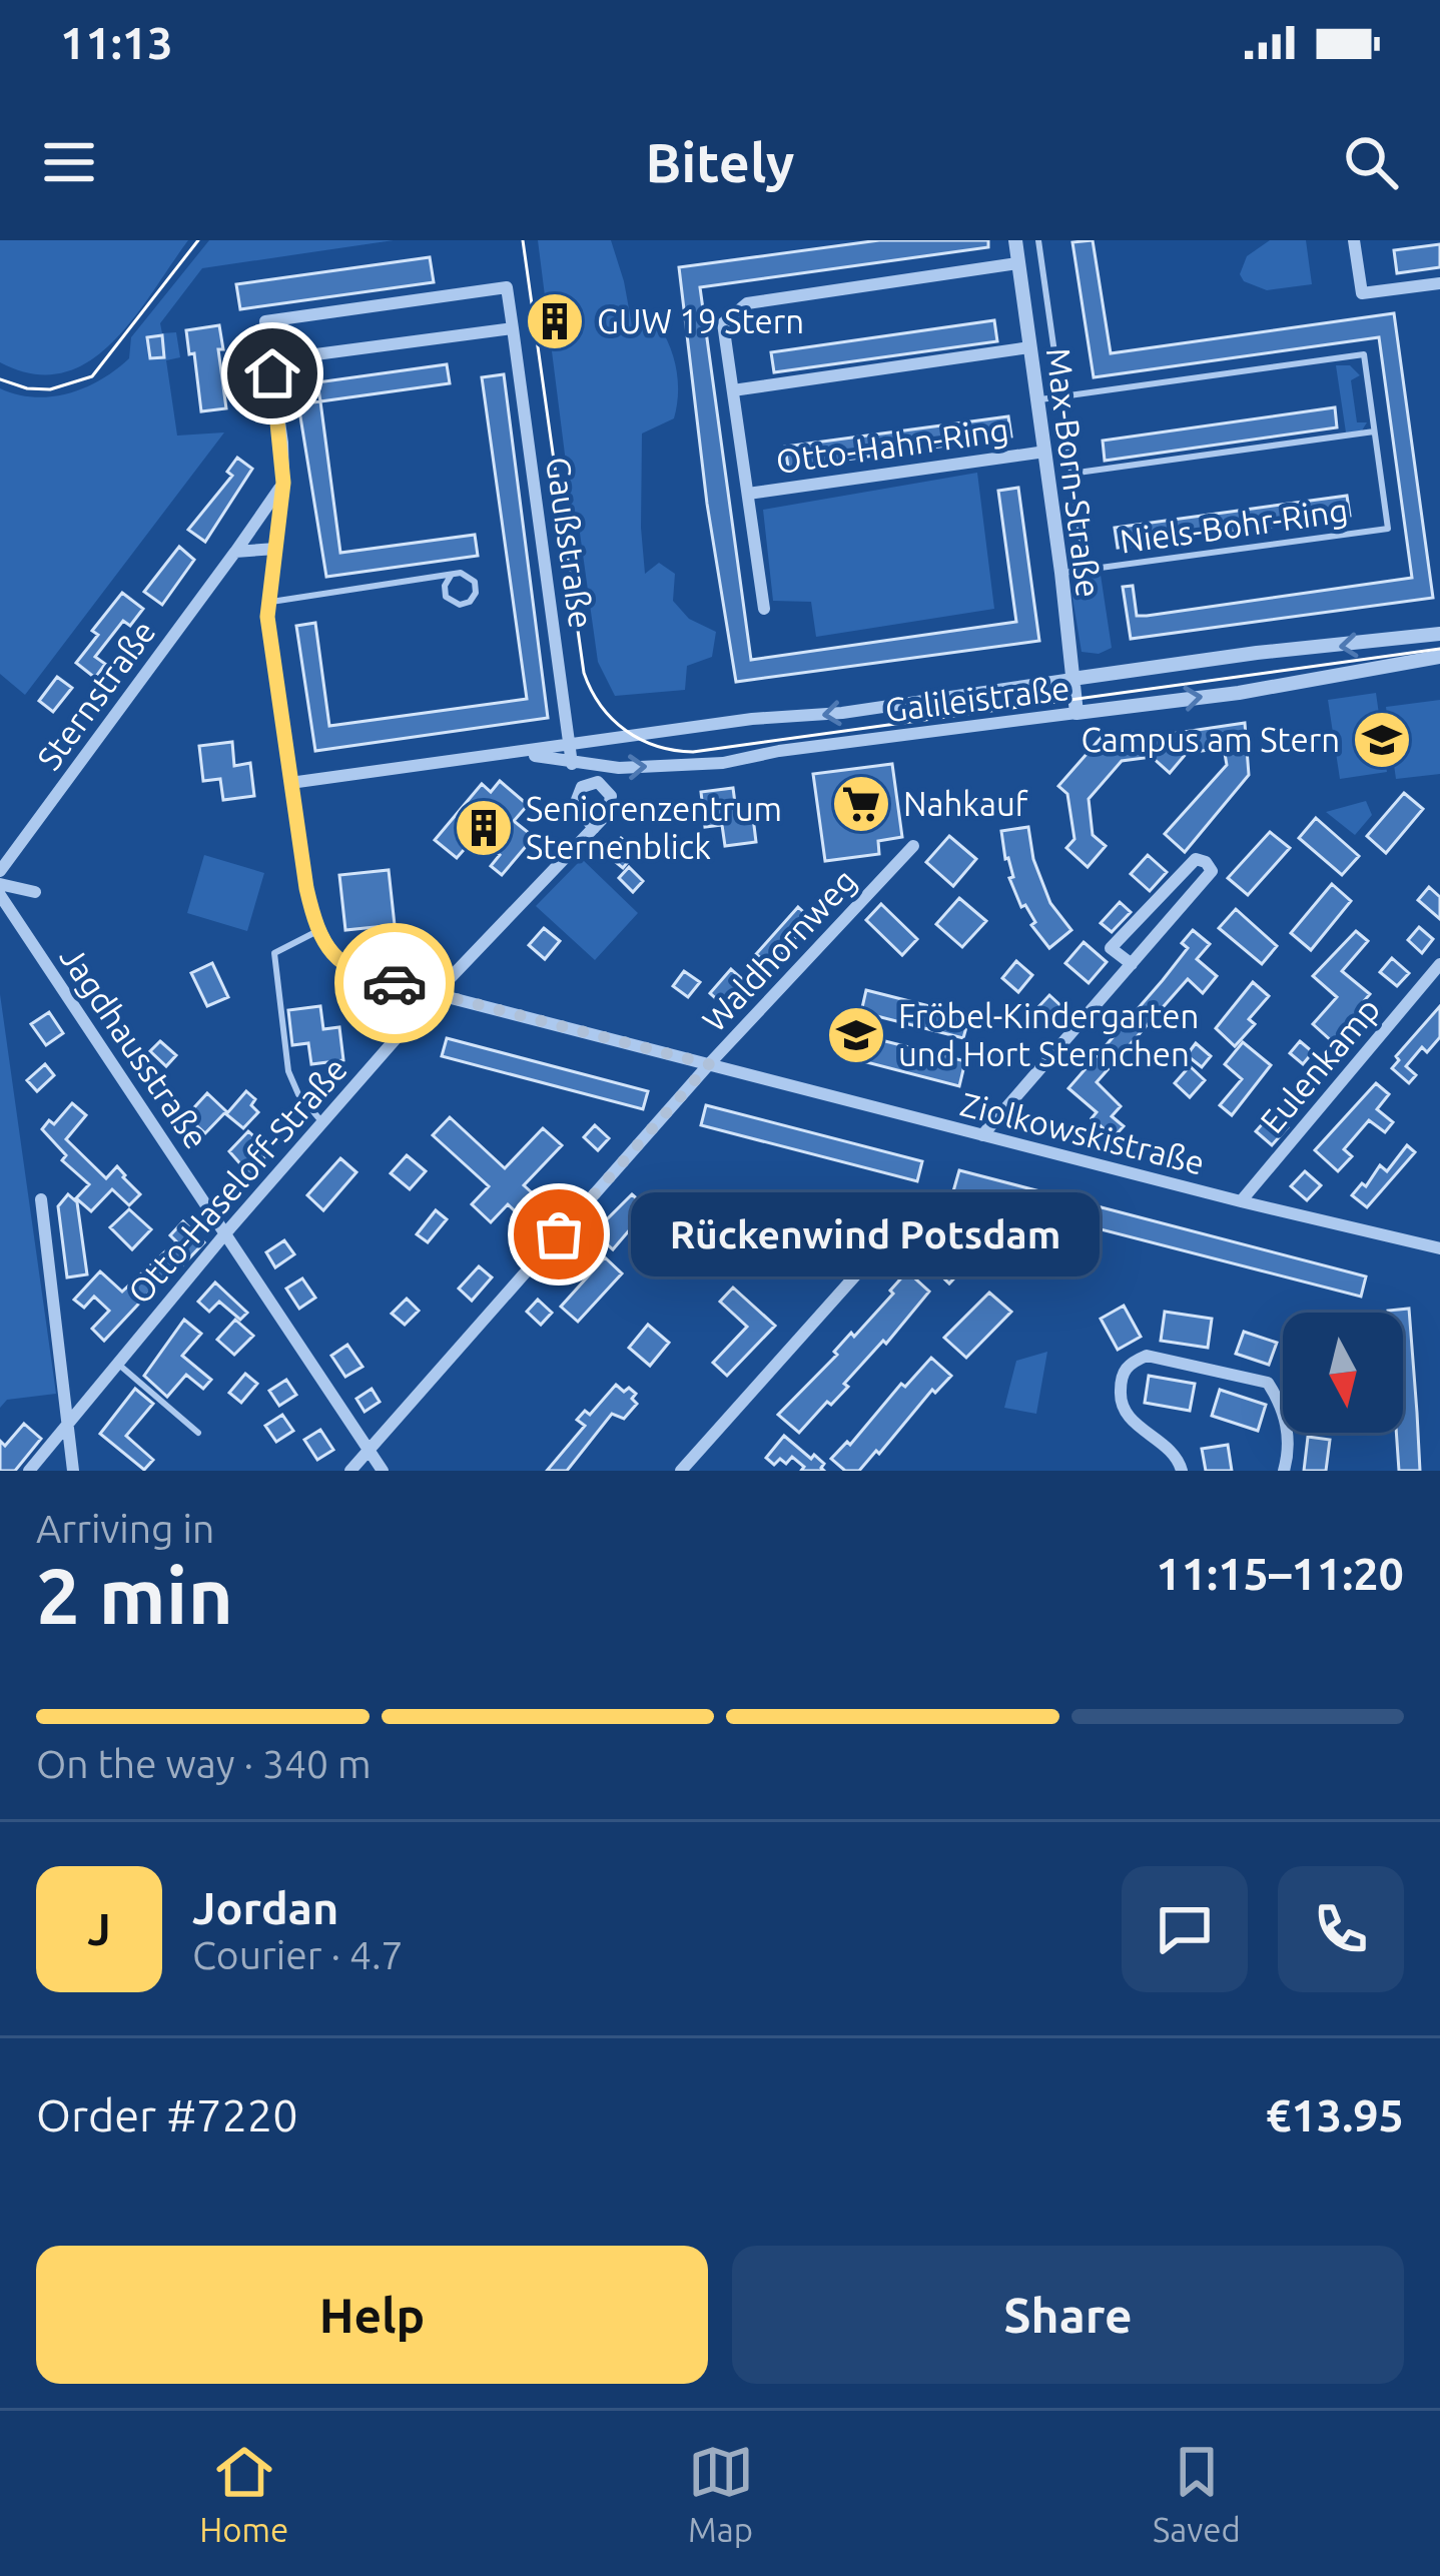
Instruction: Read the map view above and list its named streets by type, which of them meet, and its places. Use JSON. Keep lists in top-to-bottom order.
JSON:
{
  "streets": {
    "street": [
      "Otto-Hahn-Ring",
      "Max-Born-Straße",
      "Gaußstraße",
      "Sternstraße",
      "Galileistraße",
      "Waldhornweg",
      "Jagdhausstraße",
      "Eulenkamp",
      "Ziolkowskistraße",
      "Otto-Haseloff-Straße"
    ],
    "lane": ["Niels-Bohr-Ring"]
  },
  "crossings": [
    ["Otto-Hahn-Ring", "Max-Born-Straße"],
    ["Max-Born-Straße", "Niels-Bohr-Ring"],
    ["Max-Born-Straße", "Galileistraße"],
    ["Gaußstraße", "Sternstraße"],
    ["Gaußstraße", "Galileistraße"],
    ["Gaußstraße", "Ziolkowskistraße"],
    ["Galileistraße", "Ziolkowskistraße"],
    ["Waldhornweg", "Jagdhausstraße"],
    ["Waldhornweg", "Ziolkowskistraße"],
    ["Jagdhausstraße", "Otto-Haseloff-Straße"],
    ["Eulenkamp", "Ziolkowskistraße"],
    ["Ziolkowskistraße", "Otto-Haseloff-Straße"]
  ],
  "places": {
    "building": ["GUW 19 Stern", "Seniorenzentrum Sternenblick"],
    "school or university": ["Campus am Stern", "Fröbel-Kindergarten und Hort Sternchen"],
    "supermarket": ["Nahkauf"],
    "other": ["Rückenwind Potsdam"]
  },
  "north": "bottom",
  "page": {
    "status": "11:13",
    "header": "Bitely",
    "bubble": "Rückenwind Potsdam",
    "heading": ["2 min", "Arriving in", "11:15–11:20"],
    "panel": [
      "Jordan",
      "Courier · 4.7",
      "Order #7220",
      "€13.95"
    ],
    "bar": "On the way · 340 m",
    "round": "J",
    "buttons": ["Help", "Share"],
    "tabs": ["Home", "Map", "Saved"]
  }
}
